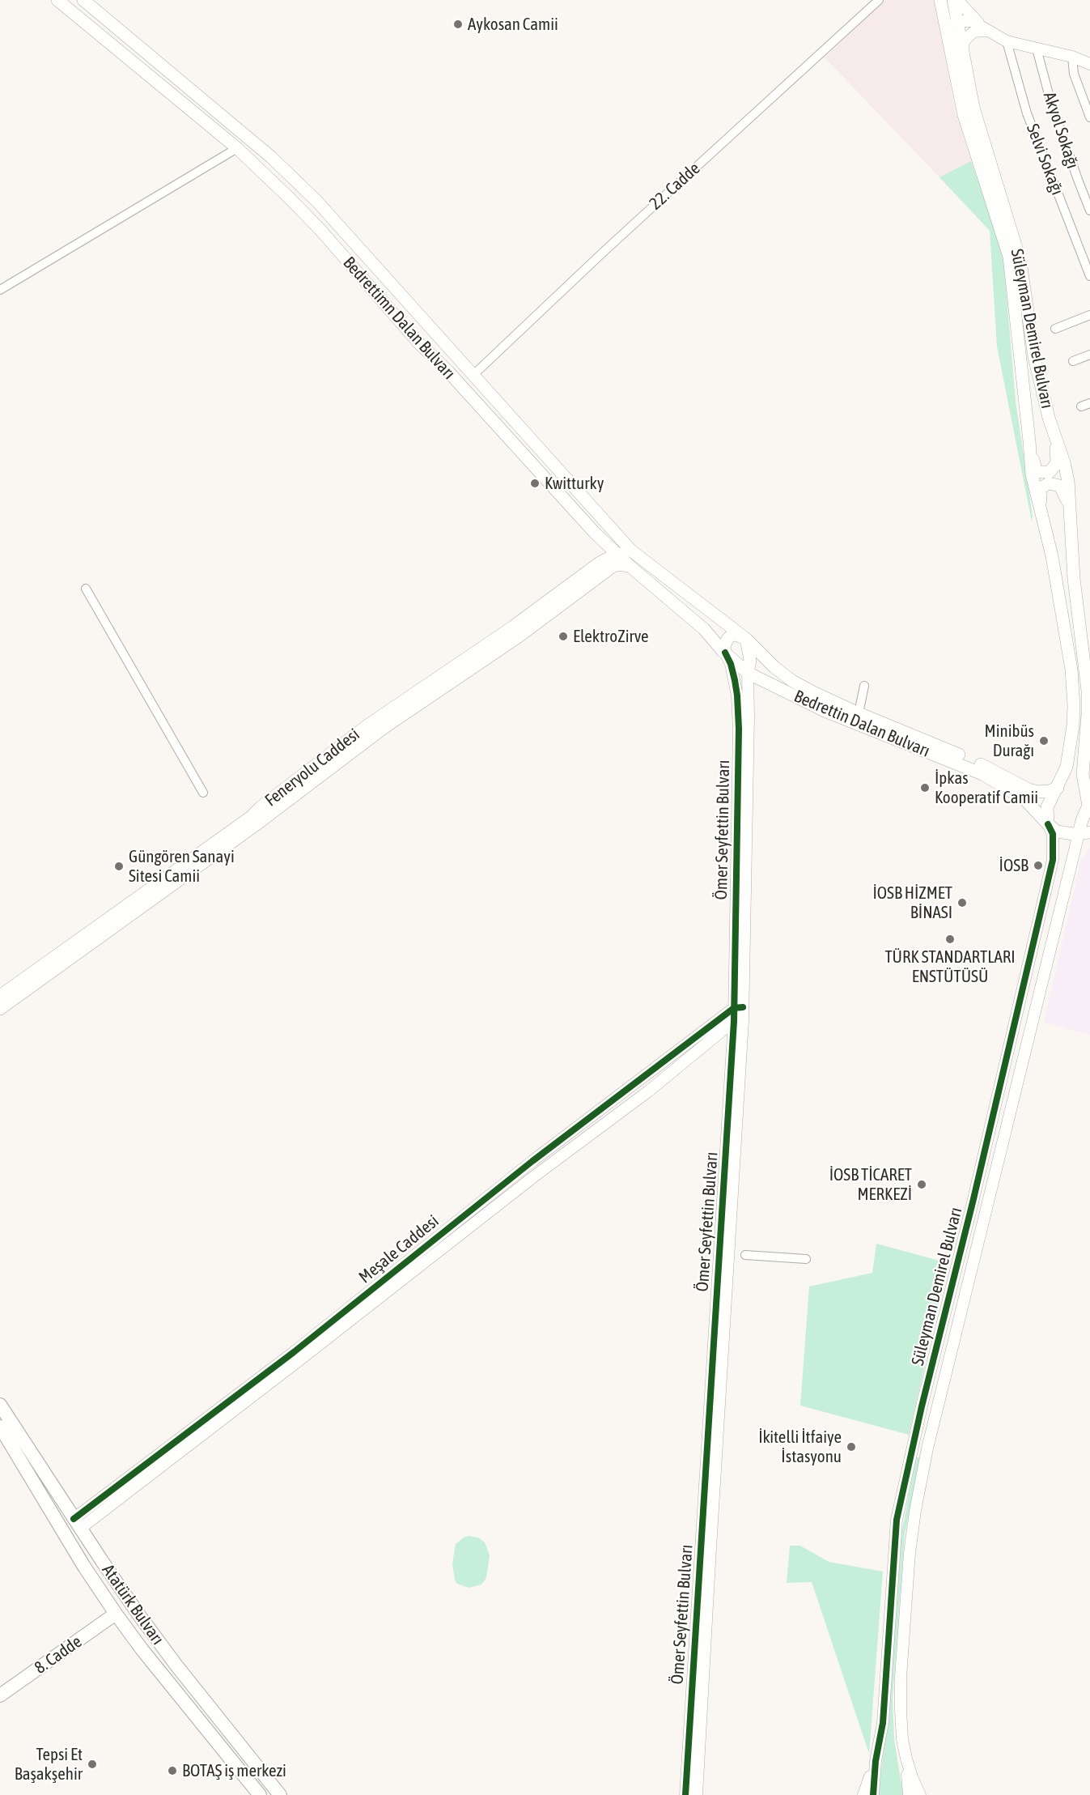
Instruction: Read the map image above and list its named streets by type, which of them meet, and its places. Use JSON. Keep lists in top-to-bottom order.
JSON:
{
  "streets": {
    "main road": [
      "Bedrettimn Dalan Bulvarı",
      "Süleyman Demirel Bulvarı",
      "Bedrettin Dalan Bulvarı",
      "Feneryolu Caddesi",
      "Atatürk Bulvarı",
      "8. Cadde"
    ],
    "street": [
      "Akyol Sokağı",
      "Selvi Sokağı",
      "22. Cadde",
      "Ömer Seyfettin Bulvarı",
      "Meşale Caddesi"
    ]
  },
  "crossings": [
    ["22. Cadde", "Bedrettimn Dalan Bulvarı"],
    ["Bedrettimn Dalan Bulvarı", "Bedrettin Dalan Bulvarı"],
    ["Bedrettimn Dalan Bulvarı", "Feneryolu Caddesi"],
    ["Bedrettimn Dalan Bulvarı", "Ömer Seyfettin Bulvarı"],
    ["Süleyman Demirel Bulvarı", "Bedrettin Dalan Bulvarı"],
    ["Bedrettin Dalan Bulvarı", "Ömer Seyfettin Bulvarı"],
    ["Ömer Seyfettin Bulvarı", "Meşale Caddesi"],
    ["Meşale Caddesi", "Atatürk Bulvarı"],
    ["Atatürk Bulvarı", "8. Cadde"]
  ],
  "places": [
    "Aykosan Camii",
    "Kwitturky",
    "ElektroZirve",
    "Minibüs Durağı",
    "İpkas Kooperatif Camii",
    "İOSB",
    "Güngören Sanayi Sitesi Camii",
    "İOSB HİZMET BİNASI",
    "TÜRK STANDARTLARI ENSTÜTÜSÜ",
    "İOSB TİCARET MERKEZİ",
    "İkitelli İtfaiye İstasyonu",
    "Tepsi Et Başakşehir",
    "BOTAŞ iş merkezi"
  ]
}
